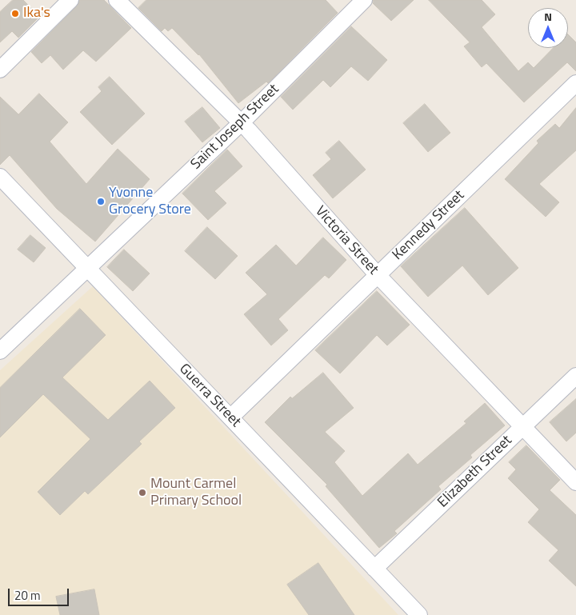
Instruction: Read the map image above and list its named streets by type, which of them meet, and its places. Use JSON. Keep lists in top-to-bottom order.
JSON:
{
  "streets": {
    "street": [
      "Saint Joseph Street",
      "Kennedy Street",
      "Victoria Street",
      "Guerra Street",
      "Elizabeth Street"
    ]
  },
  "crossings": [
    ["Saint Joseph Street", "Victoria Street"],
    ["Saint Joseph Street", "Guerra Street"],
    ["Kennedy Street", "Victoria Street"],
    ["Kennedy Street", "Guerra Street"],
    ["Victoria Street", "Elizabeth Street"],
    ["Guerra Street", "Elizabeth Street"]
  ],
  "places": ["Ika's", "Yvonne Grocery Store", "Mount Carmel Primary School"],
  "scale_bar": "20 m",
  "north": "top"
}
